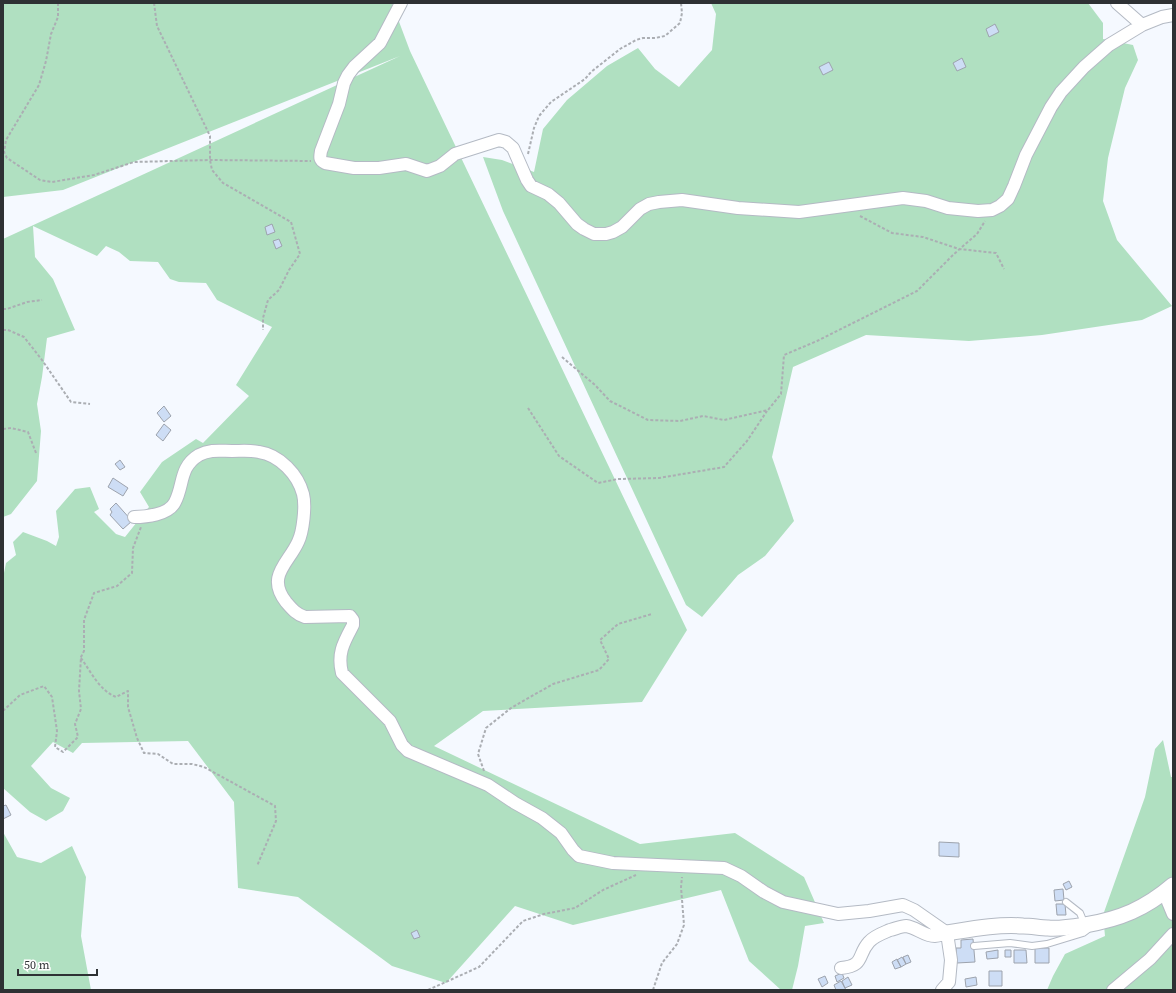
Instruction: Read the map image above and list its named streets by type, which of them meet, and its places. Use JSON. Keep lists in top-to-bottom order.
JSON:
{
  "scale_bar": "50 m"
}
